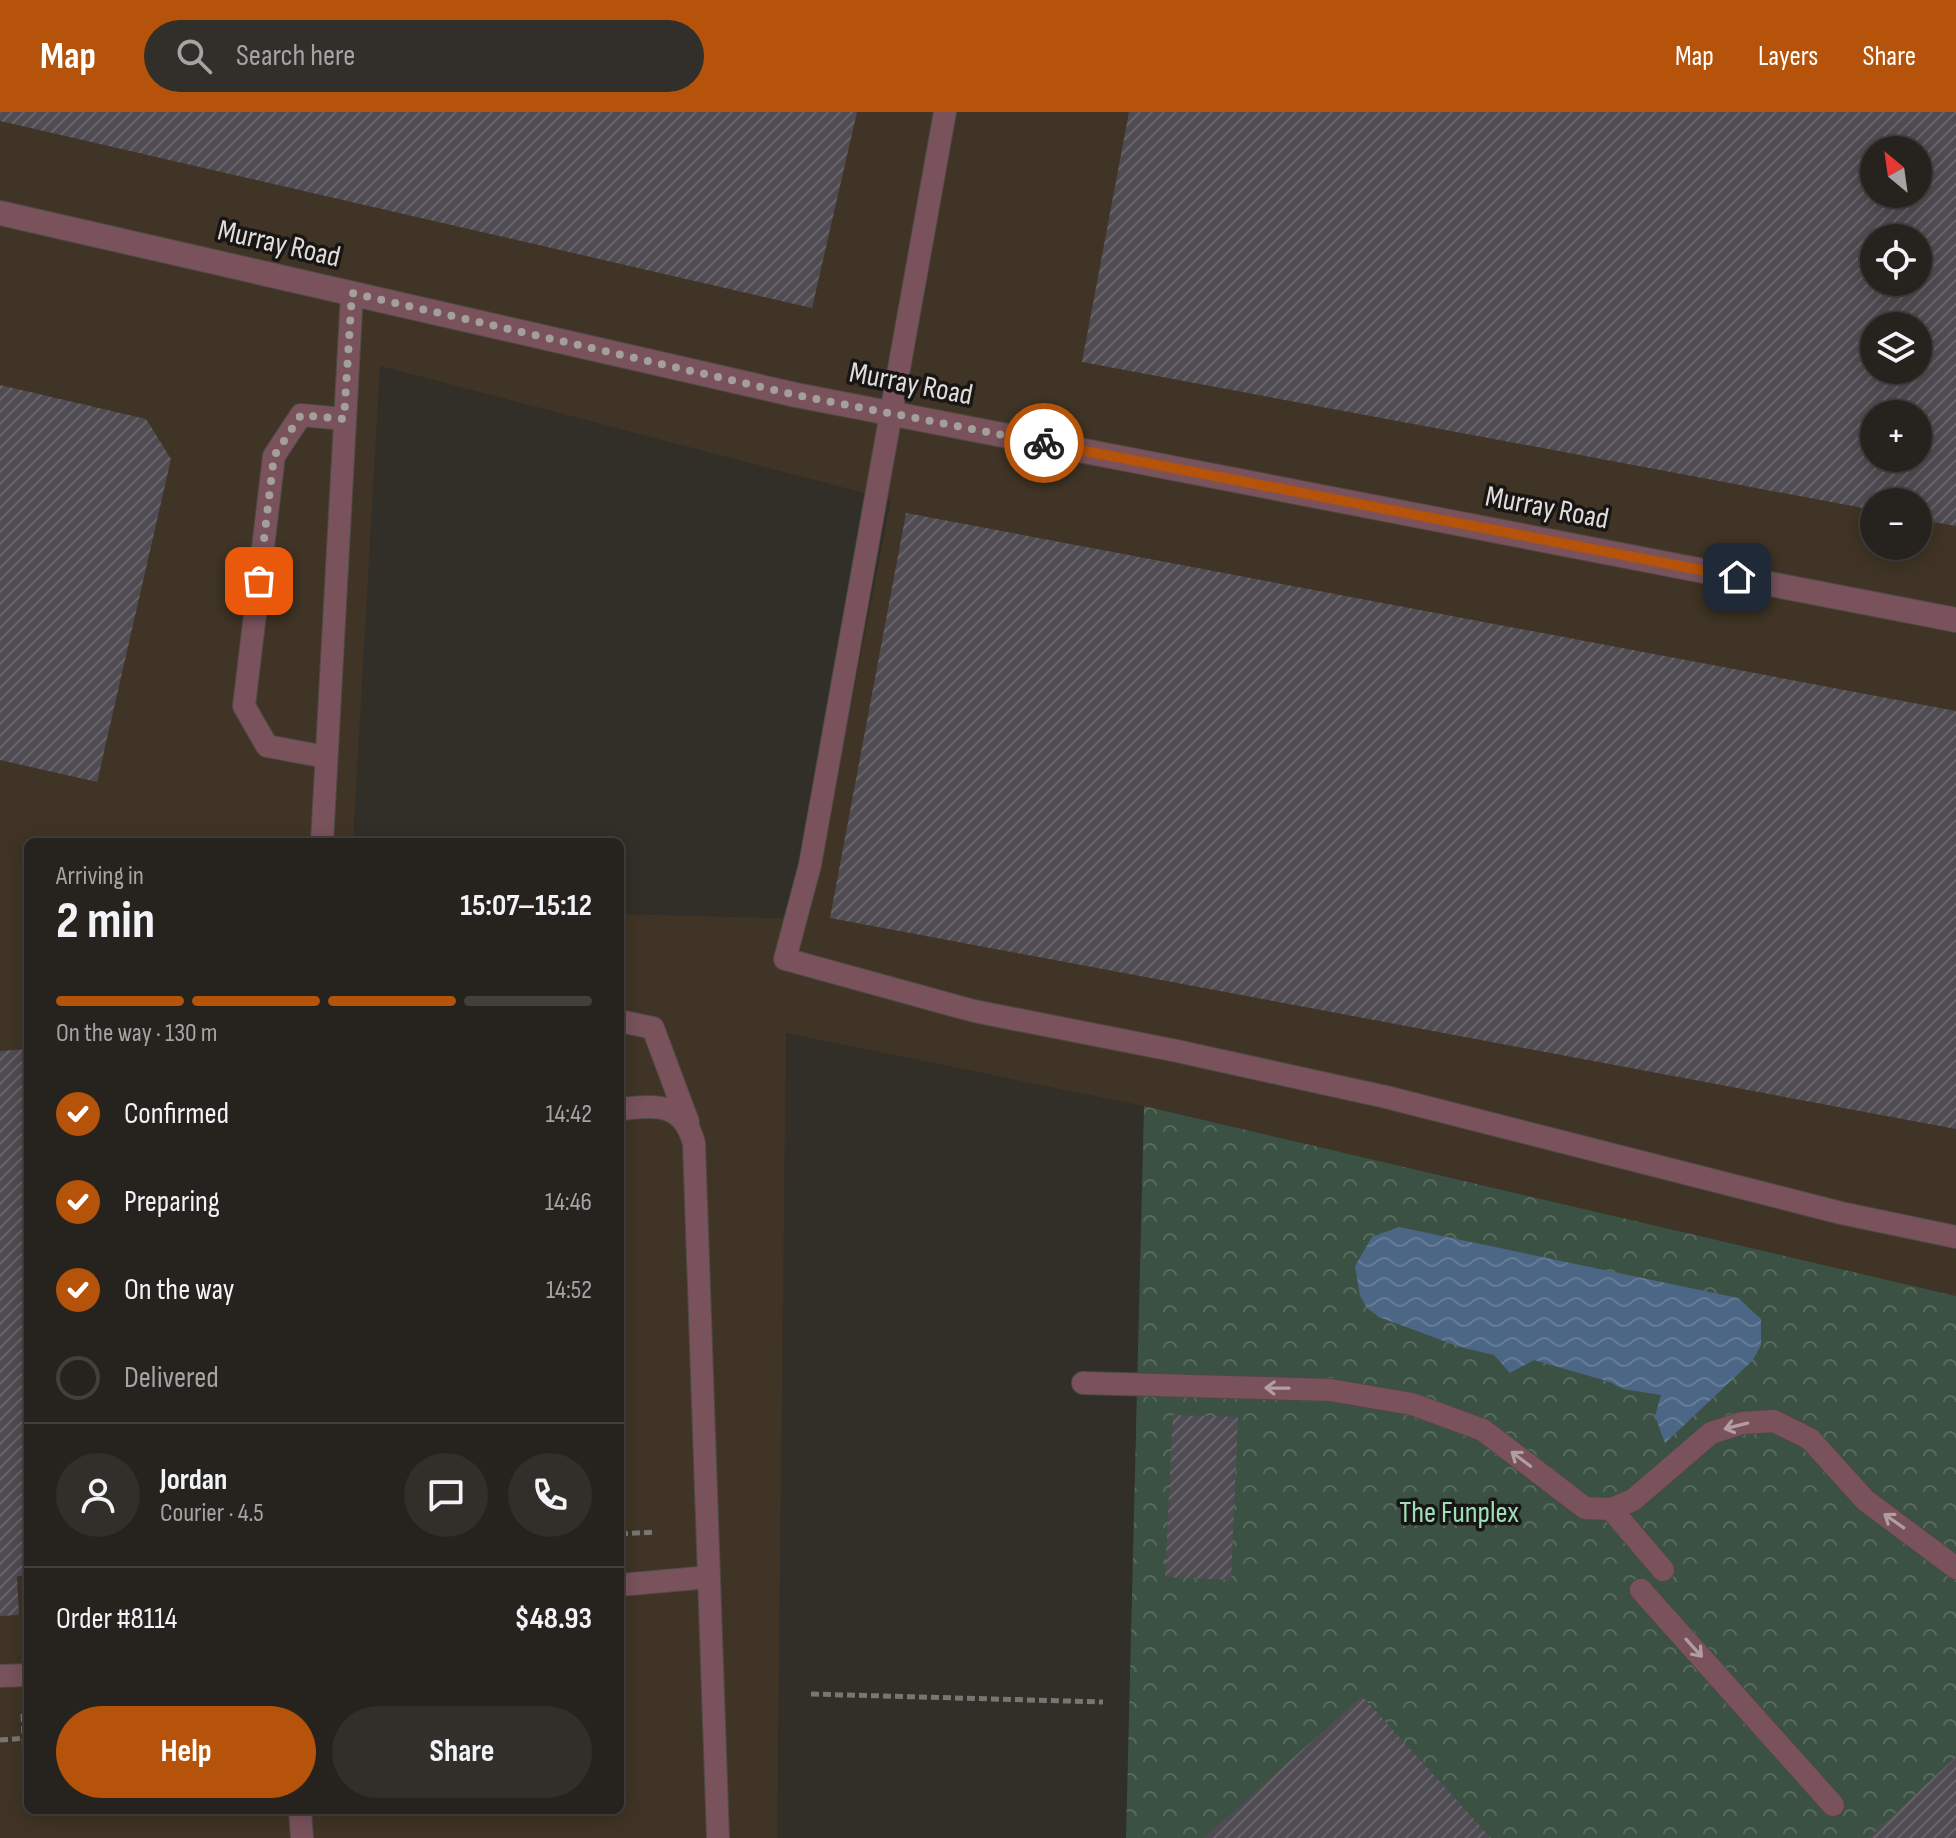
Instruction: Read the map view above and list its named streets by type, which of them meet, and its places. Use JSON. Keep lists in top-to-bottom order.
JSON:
{
  "streets": {
    "street": ["Murray Road"]
  },
  "parks": ["The Funplex"],
  "north": "top left",
  "page": {
    "header": "Map",
    "search": "Search here",
    "nav": ["Map", "Layers", "Share"],
    "map_buttons": ["+", "−"],
    "heading": ["2 min", "Arriving in", "15:07–15:12"],
    "panel": [
      "Jordan",
      "Courier · 4.5",
      "Order #8114",
      "$48.93"
    ],
    "bar": "On the way · 130 m",
    "list": [
      ["Confirmed", "14:42"],
      ["Preparing", "14:46"],
      ["On the way", "14:52"],
      "Delivered"
    ],
    "buttons": ["Help", "Share"]
  }
}
